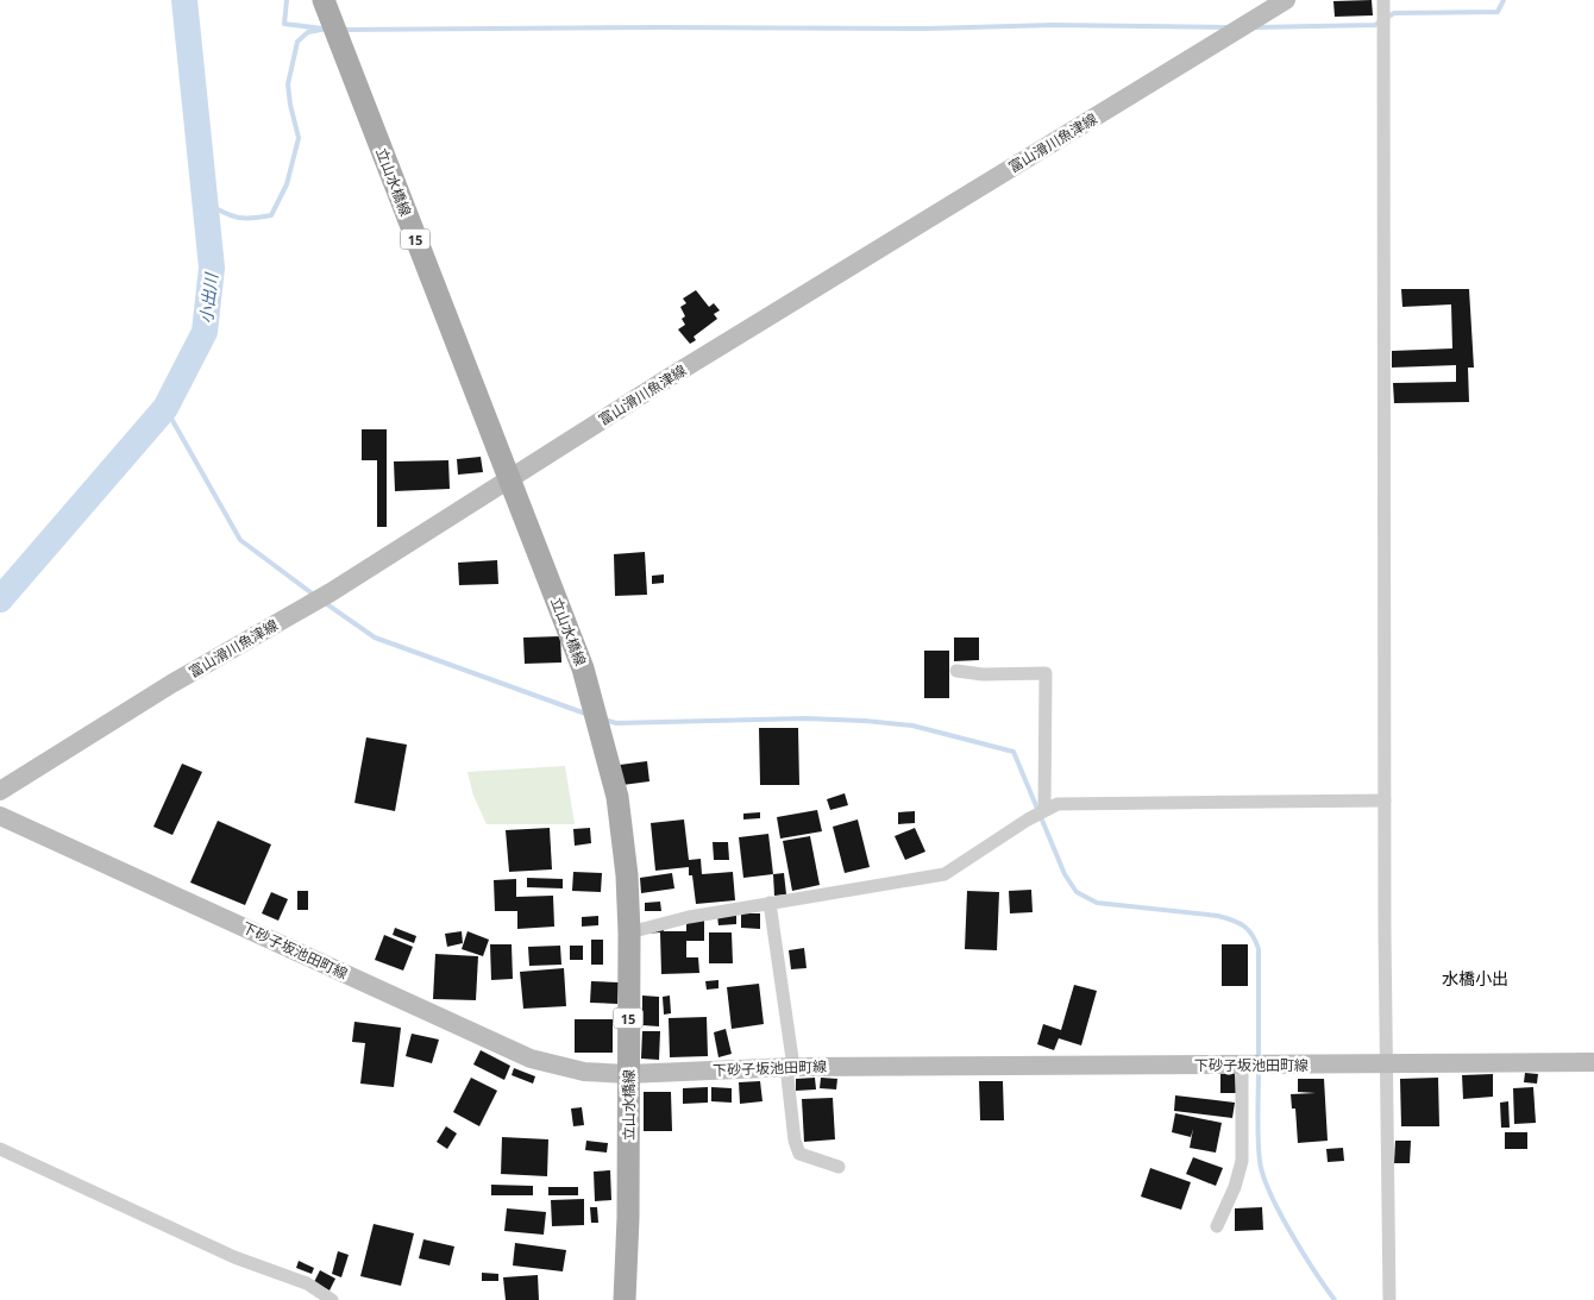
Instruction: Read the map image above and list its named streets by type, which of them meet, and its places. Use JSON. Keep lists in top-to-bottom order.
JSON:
{
  "streets": {
    "main road": [
      "富山滑川魚津線",
      "立山水橋線",
      "15",
      "下砂子坂池田町線"
    ]
  },
  "crossings": [
    ["富山滑川魚津線", "立山水橋線"],
    ["立山水橋線", "下砂子坂池田町線"]
  ],
  "districts": ["水橋小出"],
  "water": ["小出川"]
}
